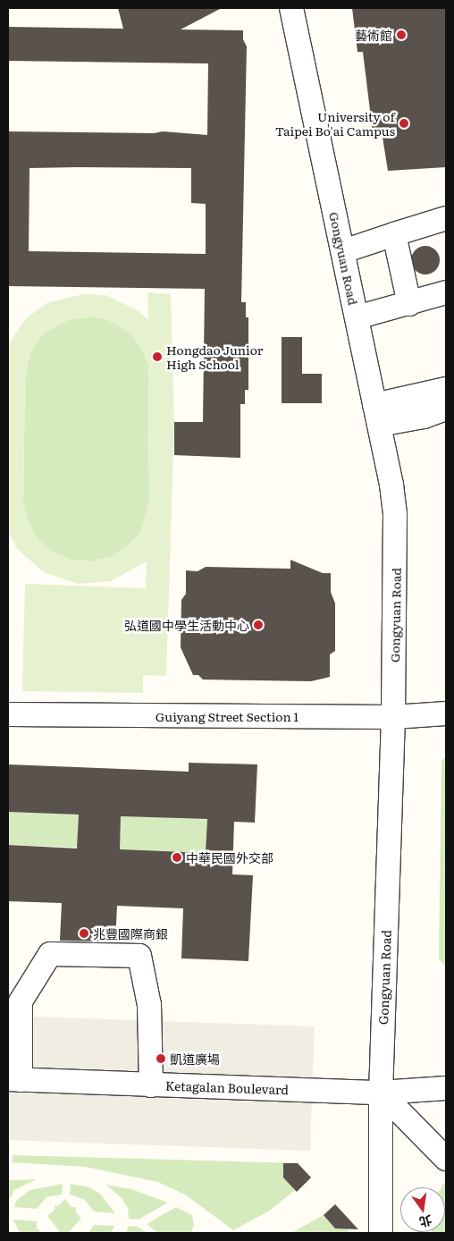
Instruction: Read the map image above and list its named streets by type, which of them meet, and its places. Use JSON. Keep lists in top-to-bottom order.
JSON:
{
  "streets": {
    "street": ["Gongyuan Road", "Guiyang Street Section 1", "Ketagalan Boulevard"]
  },
  "crossings": [
    ["Gongyuan Road", "Guiyang Street Section 1"],
    ["Gongyuan Road", "Ketagalan Boulevard"]
  ],
  "places": [
    "藝術館",
    "University of Taipei Bo'ai Campus",
    "Hongdao Junior High School",
    "弘道國中學生活動中心",
    "中華民國外交部",
    "兆豐國際商銀",
    "凱道廣場"
  ],
  "north": "bottom"
}
